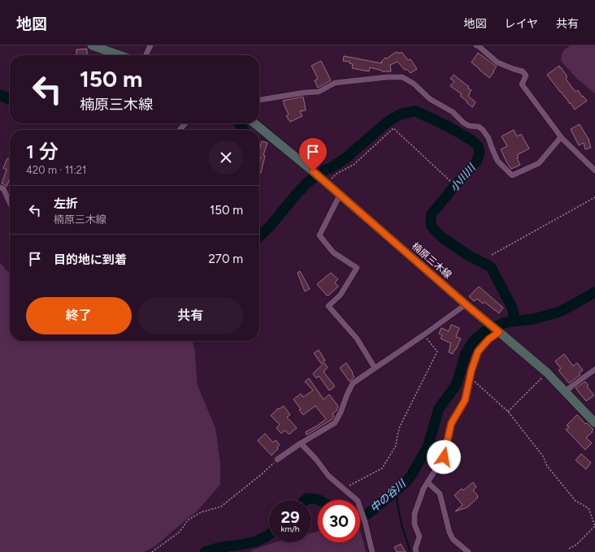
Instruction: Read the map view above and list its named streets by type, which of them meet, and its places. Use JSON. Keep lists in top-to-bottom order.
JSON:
{
  "streets": {
    "main road": ["楠原三木線"]
  },
  "water": ["小川川", "中の谷川"],
  "page": {
    "header": "地図",
    "nav": ["地図", "レイヤ", "共有"],
    "turn": ["150 m", "楠原三木線"],
    "heading": ["1 分", "420 m · 11:21"],
    "list": [
      {
        "name": "左折",
        "note": "楠原三木線",
        "value": "150 m"
      },
      {
        "name": "目的地に到着",
        "value": "270 m"
      }
    ],
    "buttons": ["終了", "共有"],
    "speed": "29 km/h",
    "limit": "30"
  }
}
